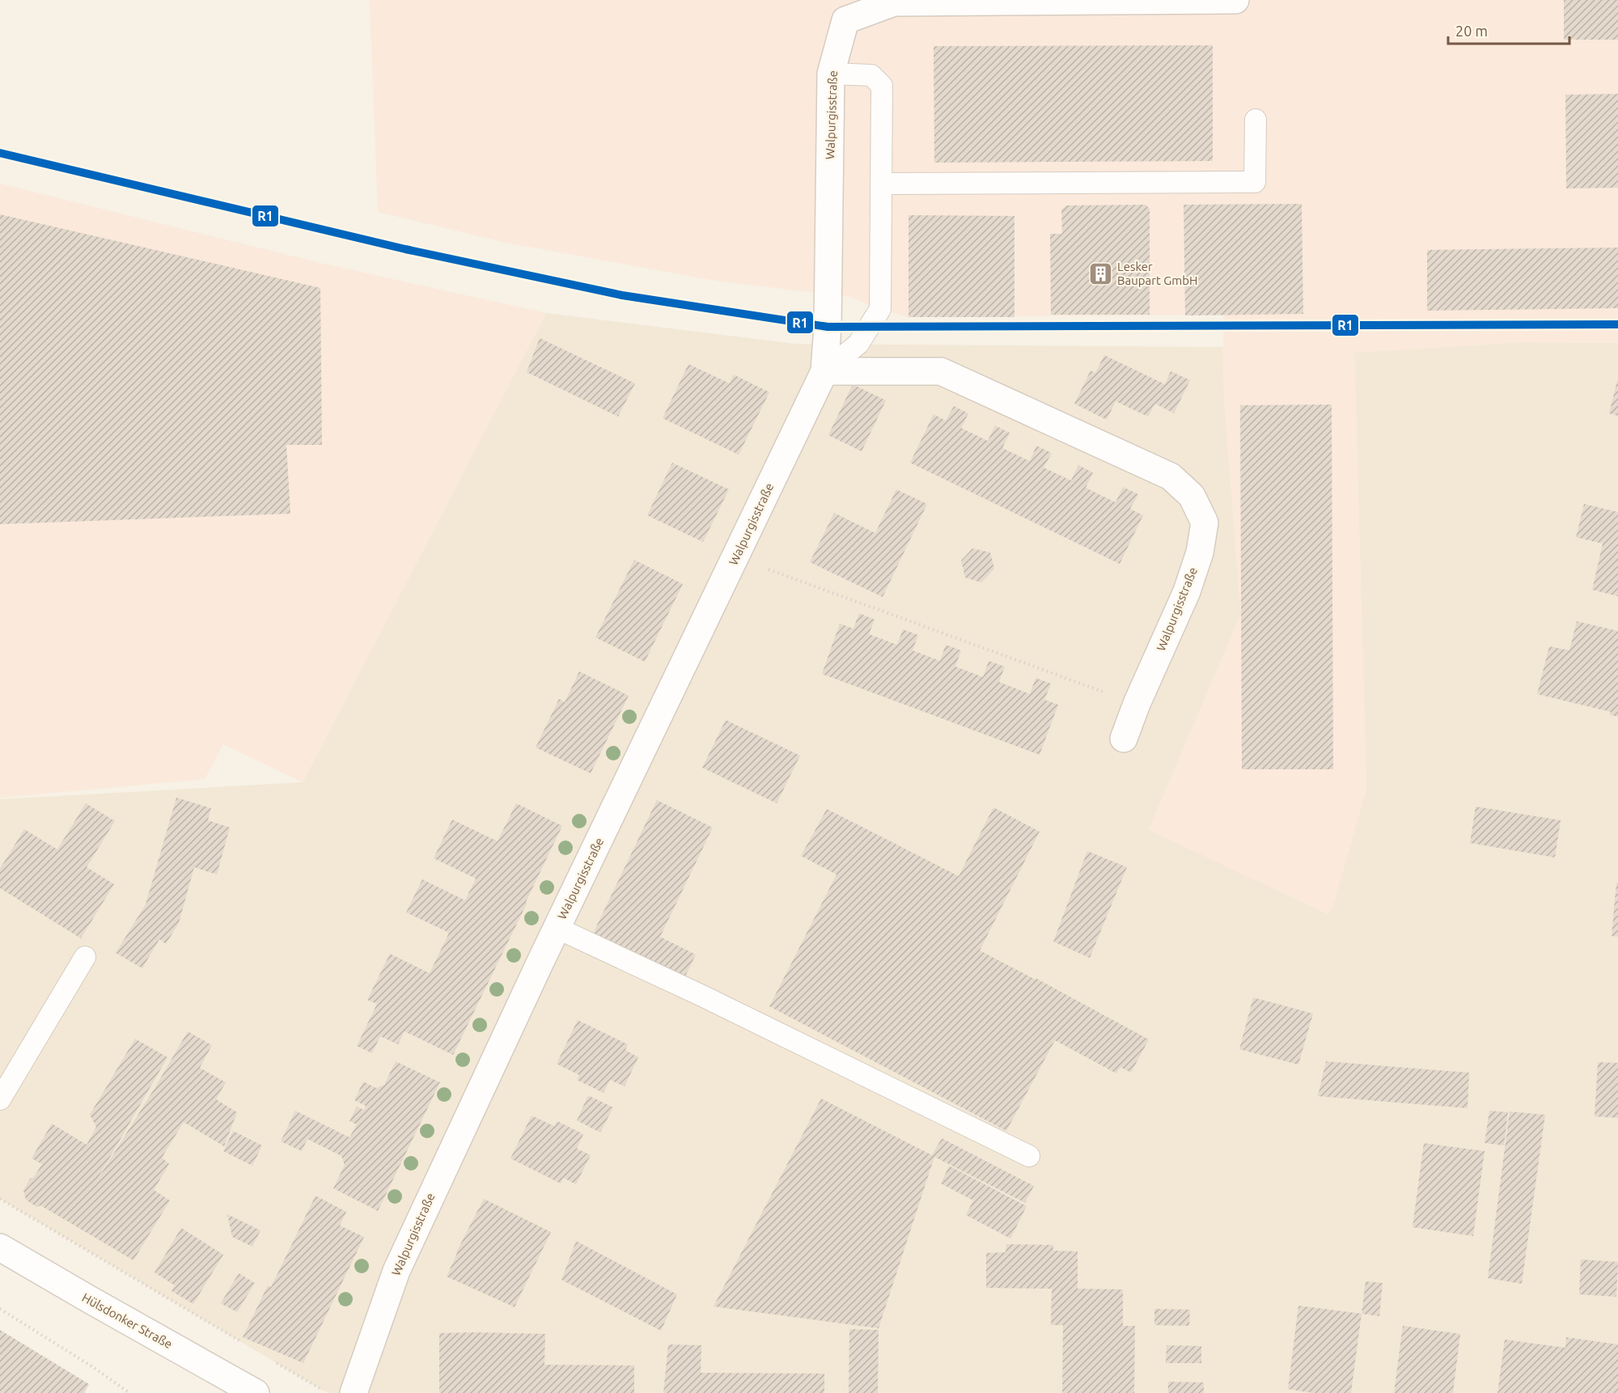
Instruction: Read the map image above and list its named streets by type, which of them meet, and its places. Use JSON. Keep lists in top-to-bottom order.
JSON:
{
  "streets": {
    "street": ["Walpurgisstraße", "Hülsdonker Straße"]
  },
  "places": {
    "building": ["Lesker Baupart GmbH"]
  },
  "lines": ["transit line R1"],
  "scale_bar": "20 m"
}
